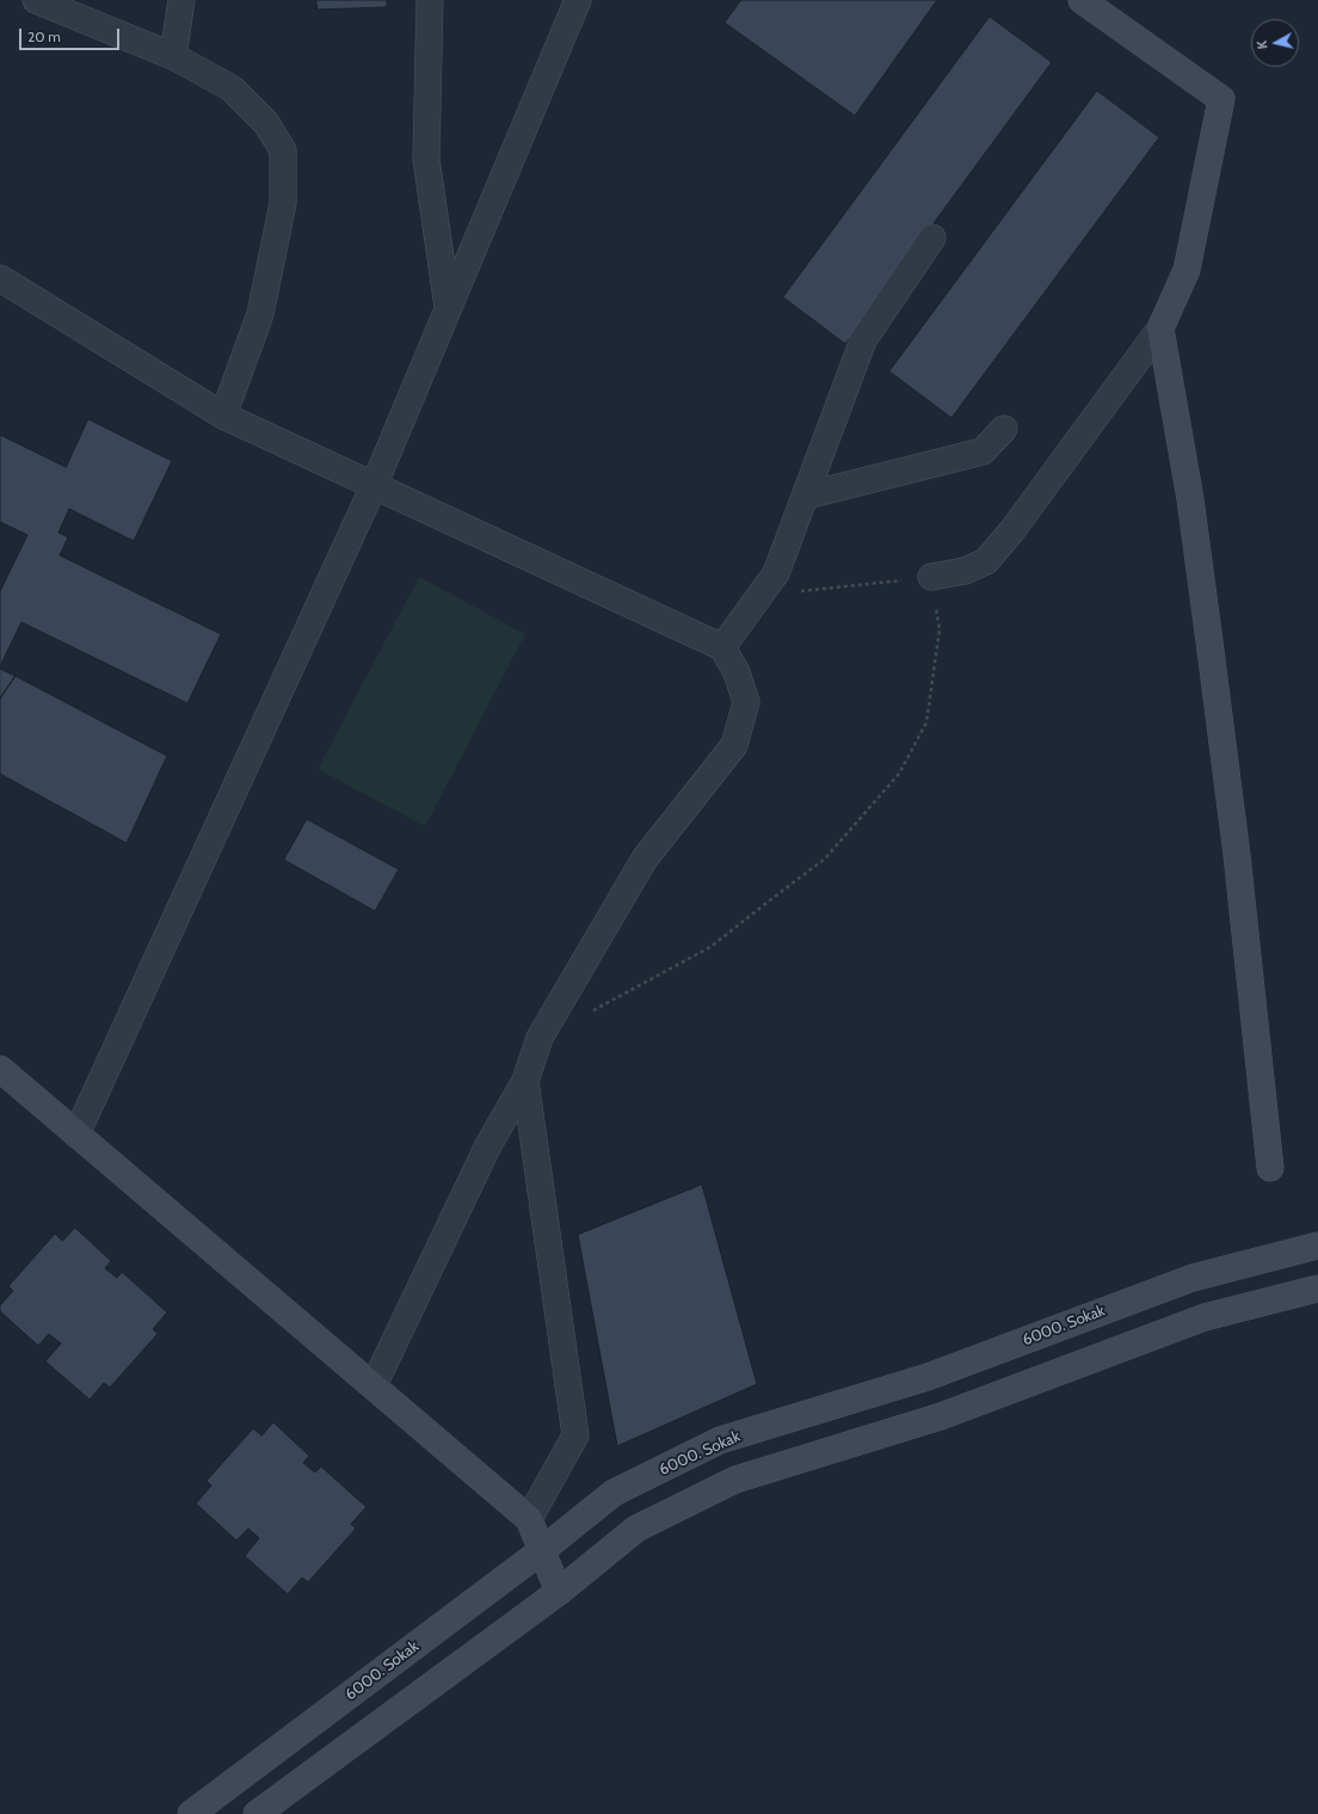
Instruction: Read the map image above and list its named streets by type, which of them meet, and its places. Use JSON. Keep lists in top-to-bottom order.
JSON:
{
  "streets": {
    "street": ["6000. Sokak"]
  },
  "scale_bar": "20 m",
  "north": "left"
}
